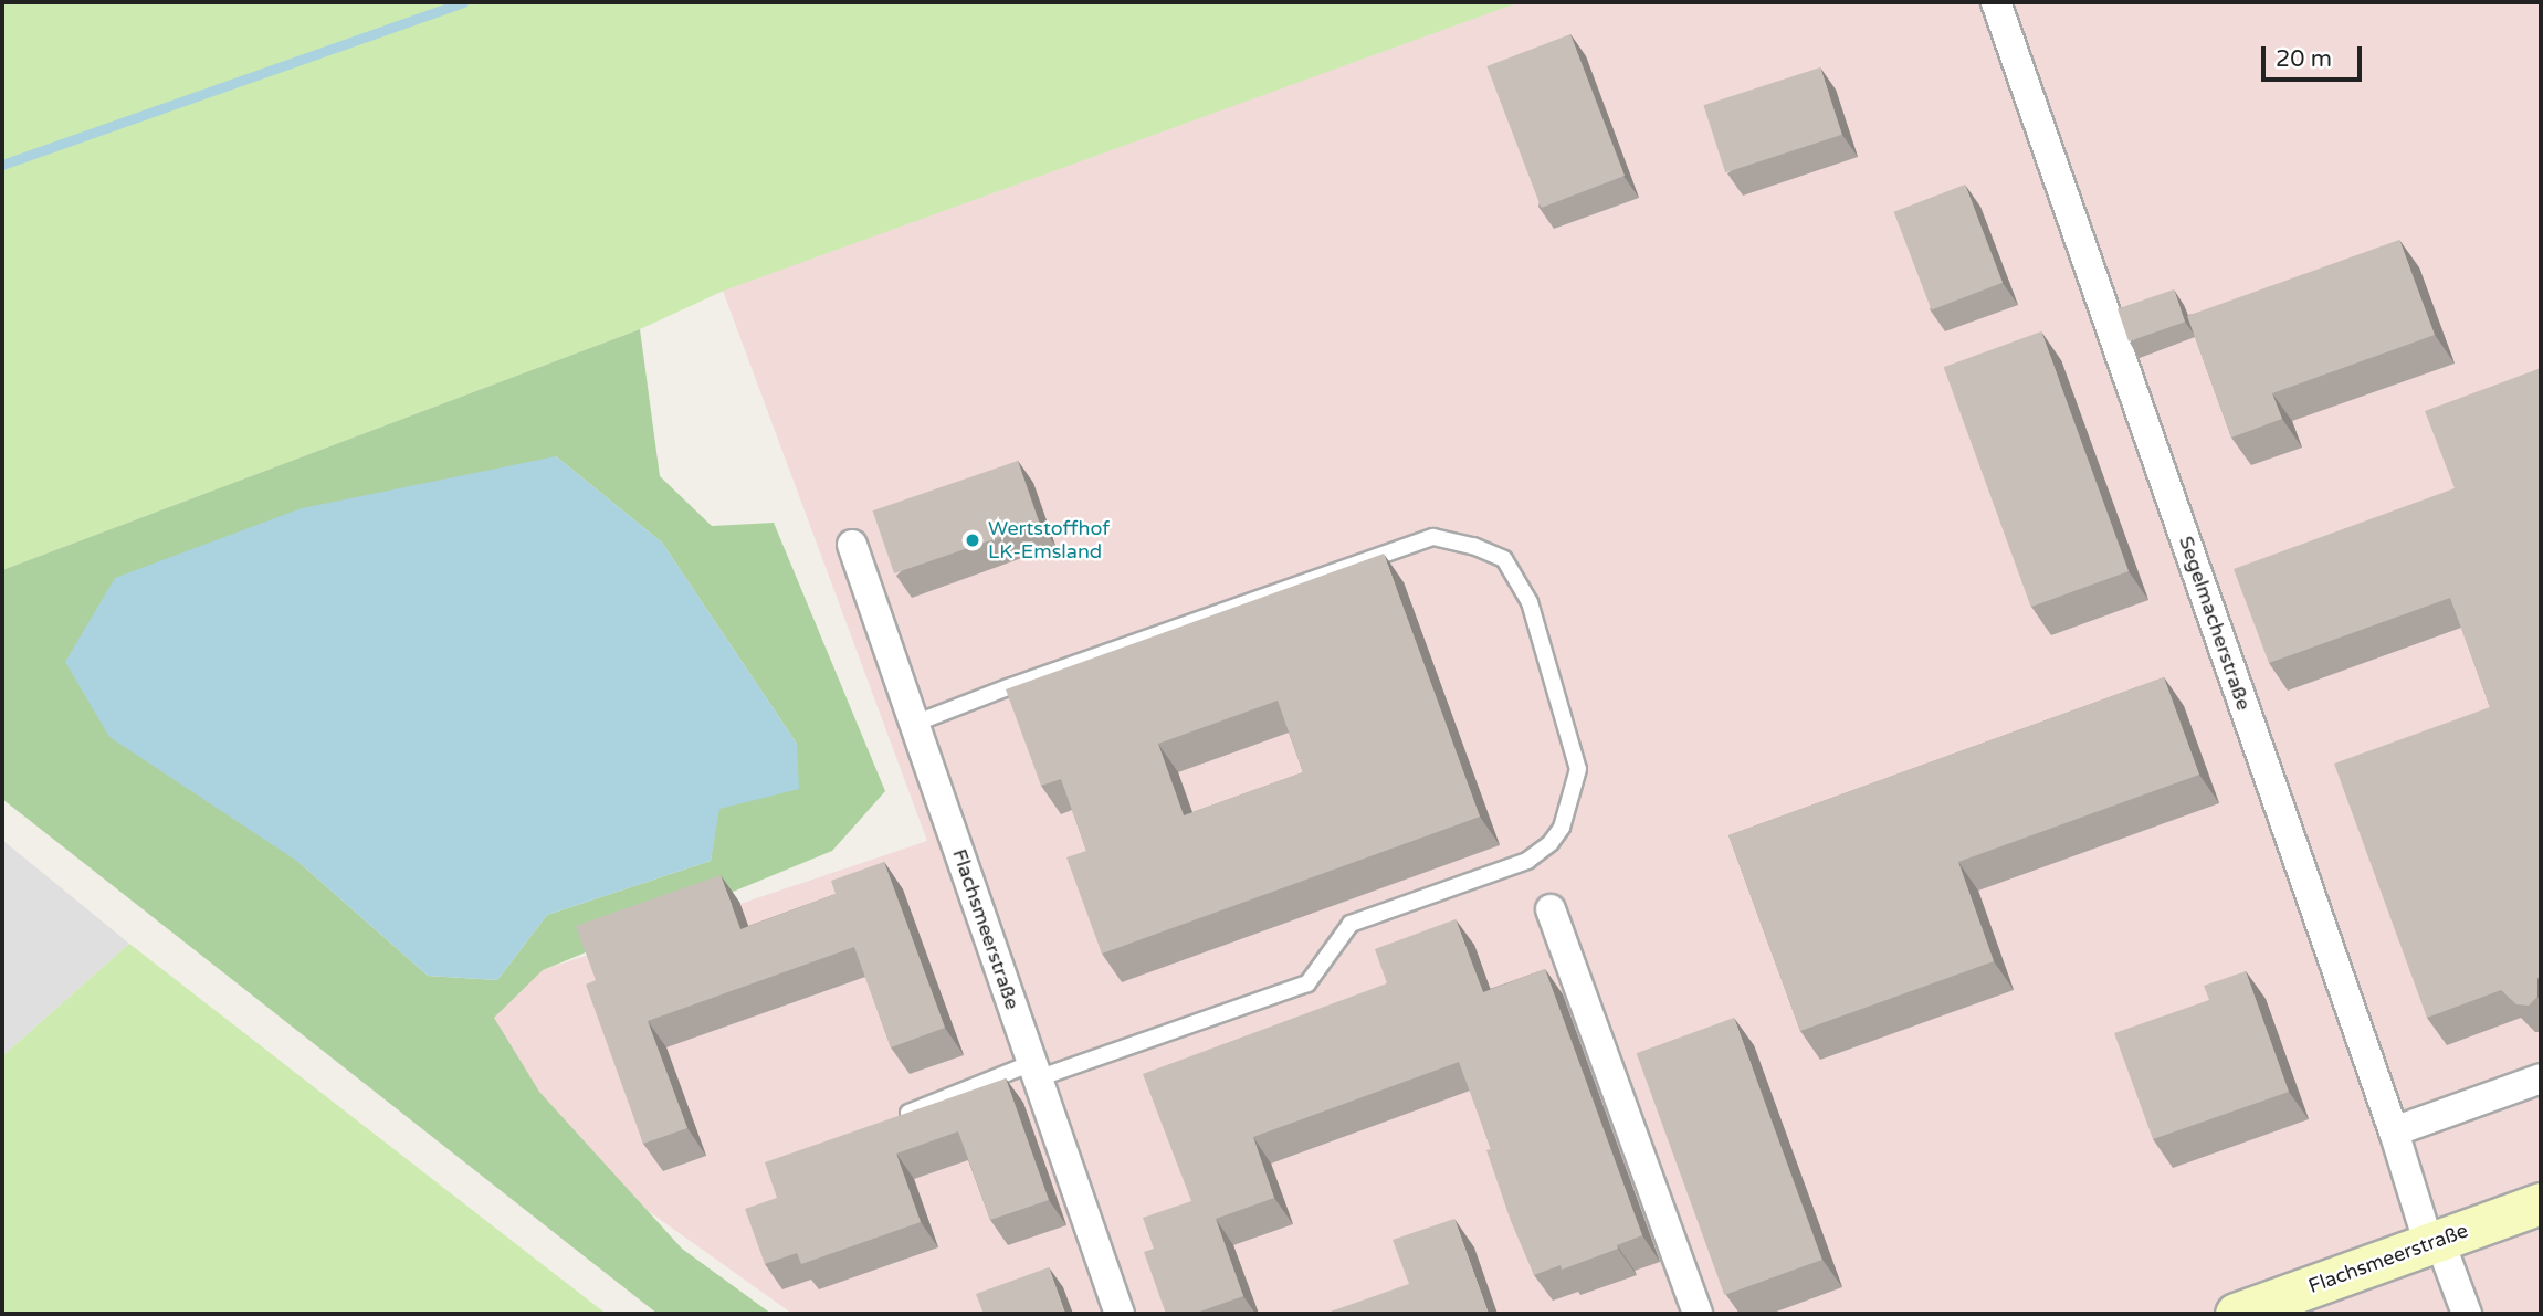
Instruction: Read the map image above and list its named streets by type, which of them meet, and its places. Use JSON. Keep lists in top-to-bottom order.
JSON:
{
  "streets": {
    "street": ["Segelmacherstraße", "Flachsmeerstraße"]
  },
  "crossings": [
    ["Segelmacherstraße", "Flachsmeerstraße"]
  ],
  "places": ["Wertstoffhof LK-Emsland"],
  "scale_bar": "20 m"
}
